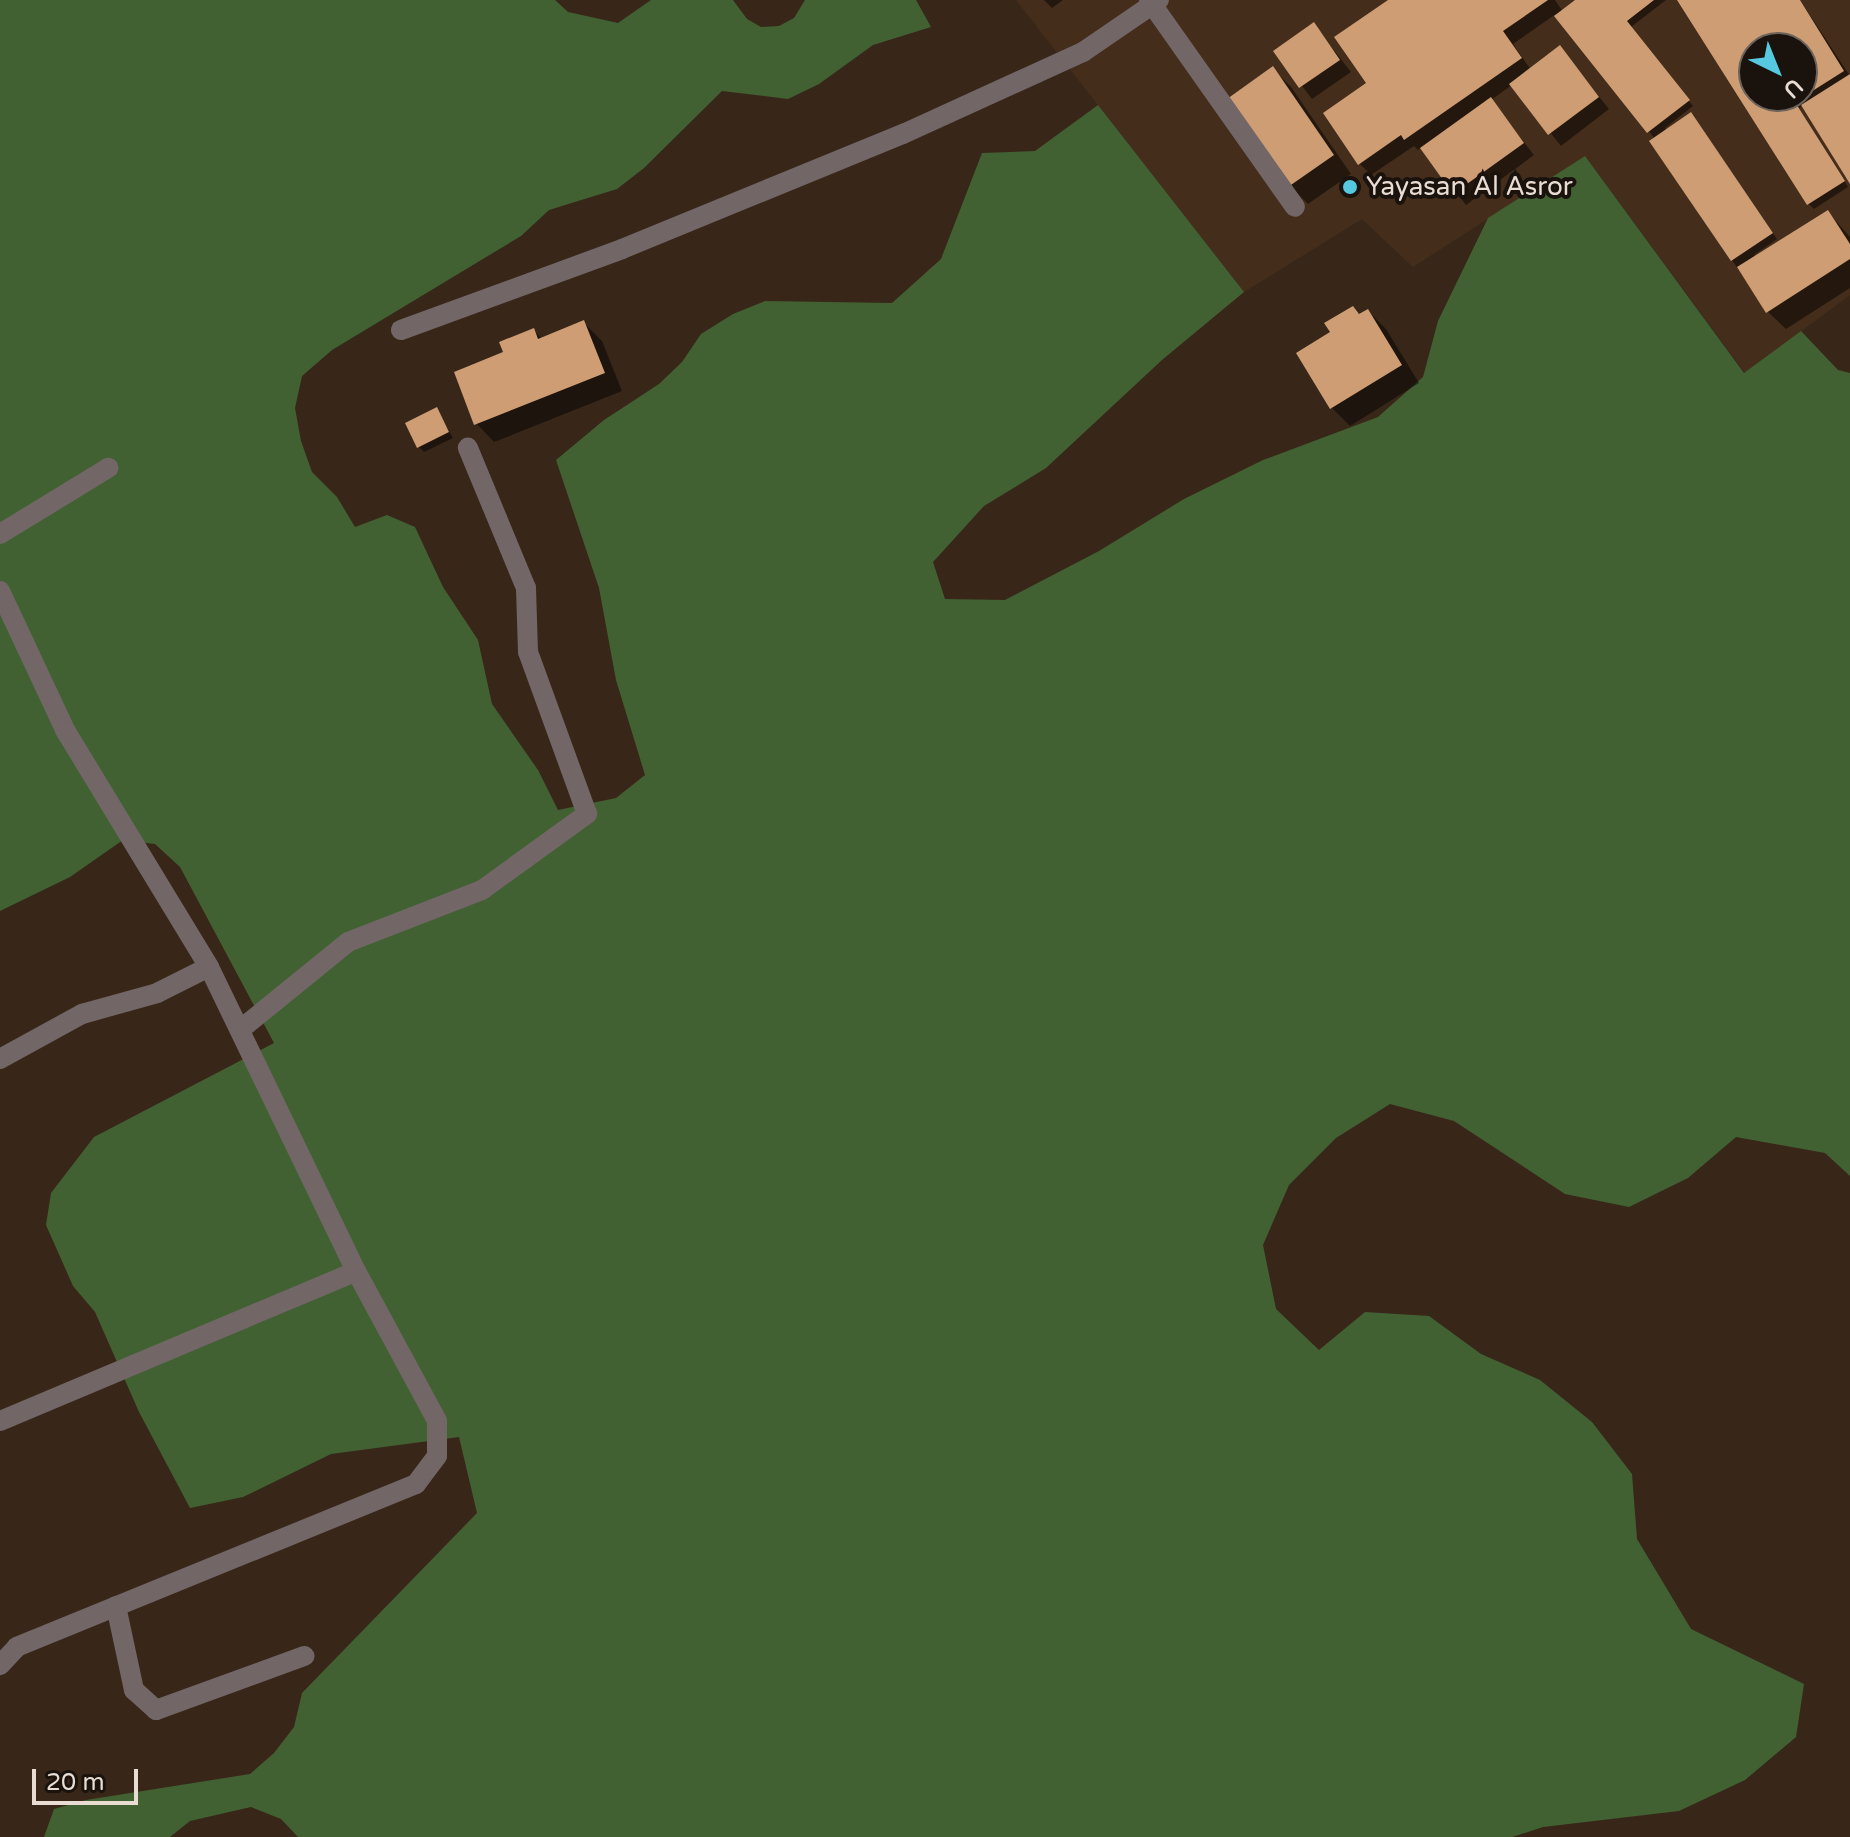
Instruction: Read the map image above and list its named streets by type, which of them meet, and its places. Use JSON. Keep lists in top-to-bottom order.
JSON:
{
  "places": ["Yayasan Al Asror"],
  "scale_bar": "20 m",
  "north": "bottom right"
}
